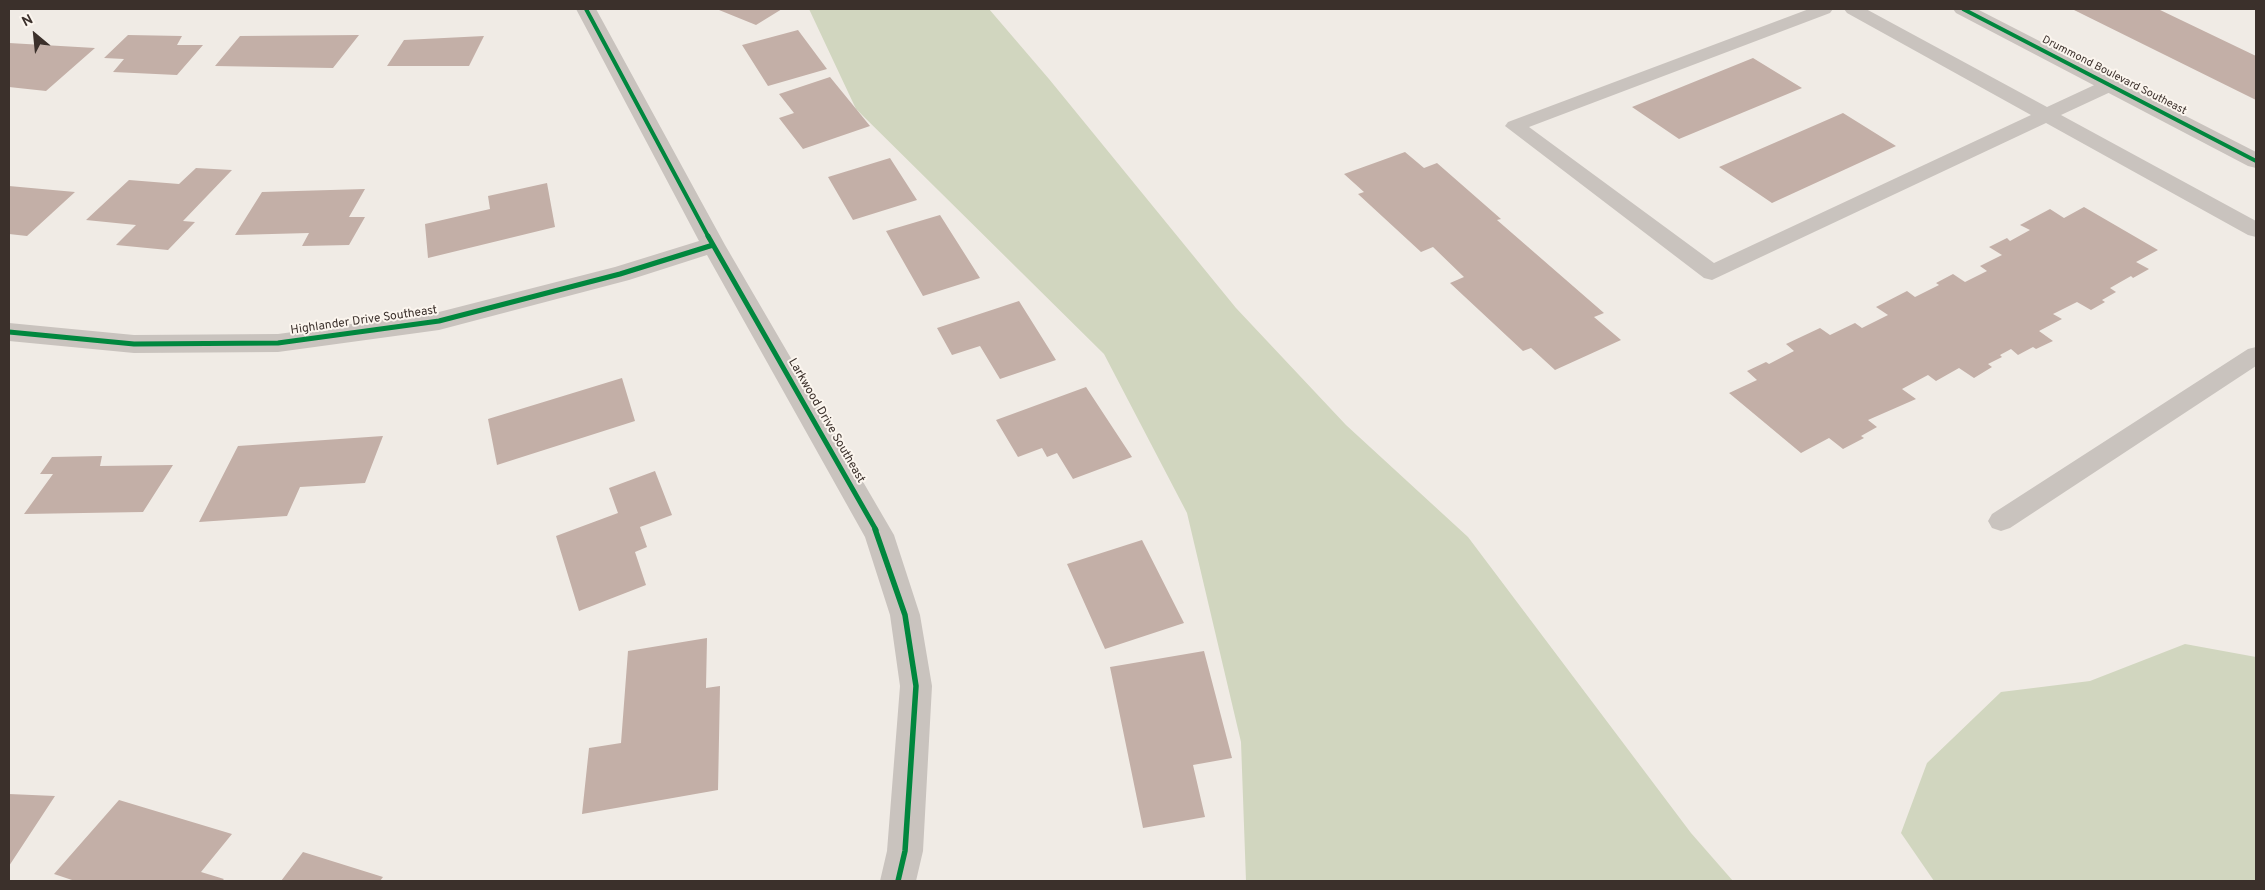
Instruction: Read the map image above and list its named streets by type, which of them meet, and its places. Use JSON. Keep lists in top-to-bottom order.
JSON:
{
  "streets": {
    "street": ["Drummond Boulevard Southeast", "Highlander Drive Southeast", "Larkwood Drive Southeast"]
  },
  "crossings": [
    ["Highlander Drive Southeast", "Larkwood Drive Southeast"]
  ],
  "north": "top left"
}
